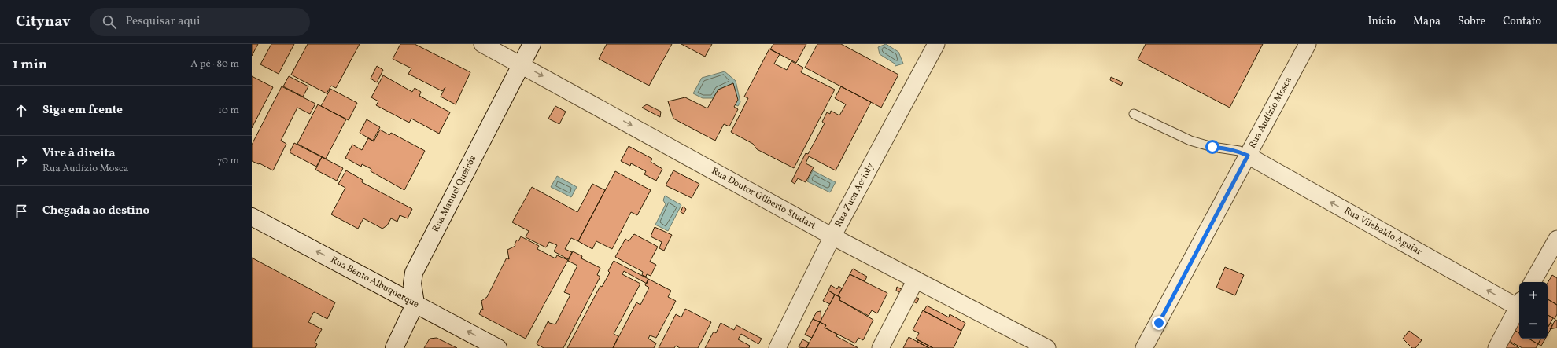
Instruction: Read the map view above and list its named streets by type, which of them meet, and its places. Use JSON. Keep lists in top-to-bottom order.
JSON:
{
  "streets": {
    "street": [
      "Rua Audízio Mosca",
      "Rua Manuel Queirós",
      "Rua Zuca Accioly",
      "Rua Doutor Gilberto Studart",
      "Rua Vilebaldo Aguiar",
      "Rua Bento Albuquerque"
    ]
  },
  "crossings": [
    ["Rua Audízio Mosca", "Rua Vilebaldo Aguiar"],
    ["Rua Manuel Queirós", "Rua Doutor Gilberto Studart"],
    ["Rua Manuel Queirós", "Rua Bento Albuquerque"],
    ["Rua Zuca Accioly", "Rua Doutor Gilberto Studart"]
  ],
  "one_way": ["Rua Doutor Gilberto Studart", "Rua Vilebaldo Aguiar", "Rua Bento Albuquerque"],
  "page": {
    "header": "Citynav",
    "search": "Pesquisar aqui",
    "nav": [
      "Início",
      "Mapa",
      "Sobre",
      "Contato"
    ],
    "heading": ["1 min", "A pé · 80 m"],
    "list": [
      ["Siga em frente", "10 m"],
      ["Vire à direita", "Rua Audízio Mosca", "70 m"],
      "Chegada ao destino"
    ],
    "map_buttons": ["+", "−"]
  }
}
